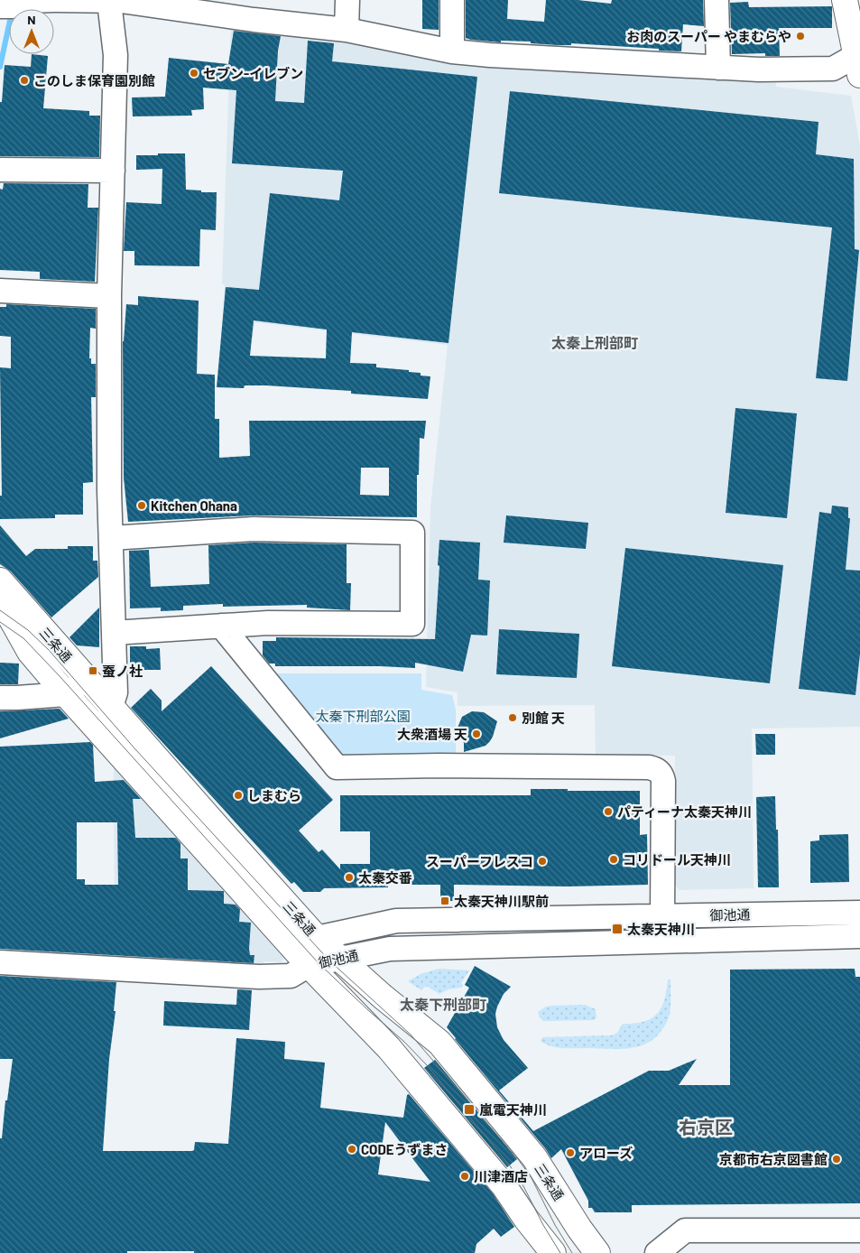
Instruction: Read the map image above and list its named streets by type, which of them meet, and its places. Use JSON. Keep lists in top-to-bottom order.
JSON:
{
  "streets": {
    "main road": ["三条通"],
    "street": ["御池通"]
  },
  "crossings": [
    ["三条通", "御池通"]
  ],
  "districts": ["太秦上刑部町", "太秦下刑部町", "右京区"],
  "parks": ["太秦下刑部公園"],
  "places": {
    "other": [
      "お肉のスーパー やまむらや",
      "セブン-イレブン",
      "このしま保育園別館",
      "Kitchen Ohana",
      "別館 天",
      "大衆酒場 天",
      "しまむら",
      "パティーナ太秦天神川",
      "コリドール天神川",
      "スーパーフレスコ",
      "太秦交番",
      "CODEうずまさ",
      "アローズ",
      "京都市右京図書館",
      "川津酒店"
    ],
    "transit": [
      "蚕ノ社",
      "太秦天神川駅前",
      "太秦天神川",
      "嵐電天神川"
    ]
  },
  "north": "top"
}
